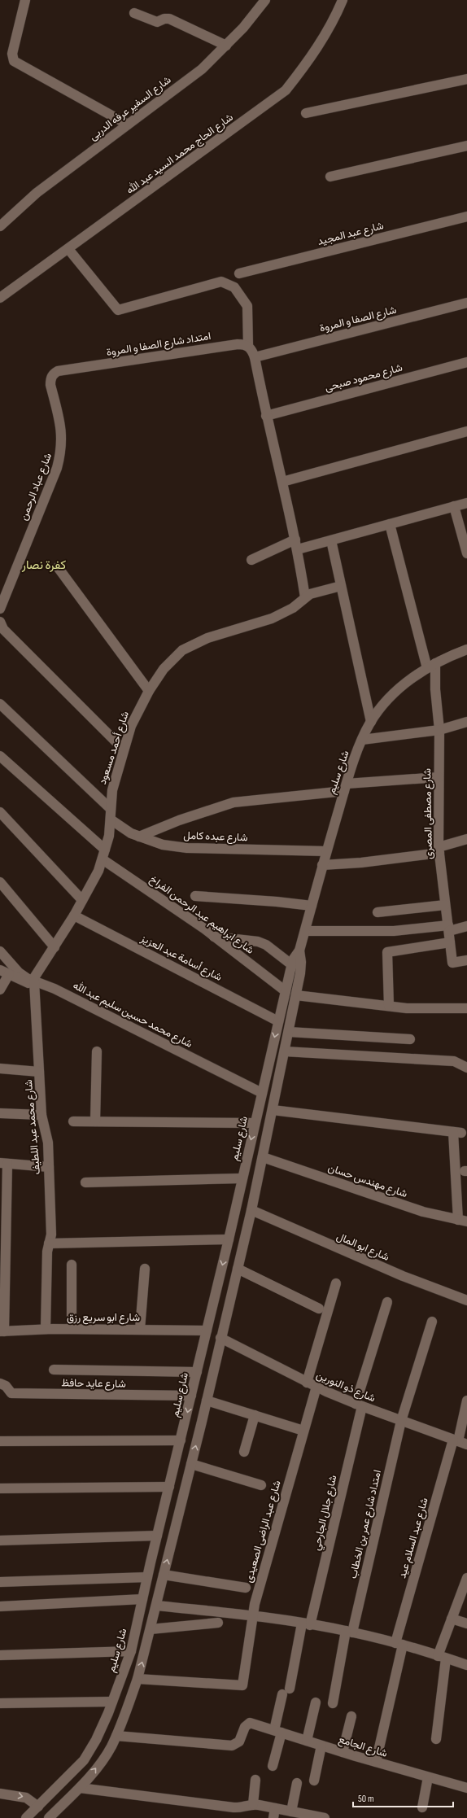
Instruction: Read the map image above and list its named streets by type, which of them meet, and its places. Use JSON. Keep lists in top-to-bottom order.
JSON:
{
  "streets": {
    "street": [
      "شارع السفير عرفه الدربى",
      "شارع الحاج محمد السيد عبد الله",
      "شارع عبد المجيد",
      "شارع الصفا و المروة",
      "امتداد شارع الصفا و المروة",
      "شارع محمود صبحى",
      "شارع عباد الرحمن",
      "شارع أحمد مسعود",
      "شارع سليم",
      "شارع مصطفى المصرى",
      "شارع عبده كامل",
      "شارع ابراهيم عبد الرحمن الفراخ",
      "شارع أسامة عبد العزيز",
      "شارع محمد حسين سليم عبد الله",
      "شارع محمد عبد اللطيف",
      "شارع مهندس حسان",
      "شارع ابو المال",
      "شارع ابو سريع رزق",
      "شارع عايد حافظ",
      "شارع ذو النورين",
      "شارع جلال الجارحي",
      "امتداد شارع عمر بن الخطاب",
      "شارع عبد الراضى الصعيدى",
      "شارع عبد السلام عيد",
      "شارع الجامع"
    ]
  },
  "crossings": [
    ["امتداد شارع الصفا و المروة", "شارع عباد الرحمن"],
    ["شارع أحمد مسعود", "شارع عبده كامل"],
    ["شارع أحمد مسعود", "شارع ابراهيم عبد الرحمن الفراخ"],
    ["شارع أحمد مسعود", "شارع أسامة عبد العزيز"],
    ["شارع أحمد مسعود", "شارع محمد حسين سليم عبد الله"],
    ["شارع أحمد مسعود", "شارع محمد عبد اللطيف"],
    ["شارع سليم", "شارع مصطفى المصرى"],
    ["شارع سليم", "شارع عبده كامل"],
    ["شارع سليم", "شارع ابراهيم عبد الرحمن الفراخ"],
    ["شارع سليم", "شارع أسامة عبد العزيز"],
    ["شارع سليم", "شارع محمد حسين سليم عبد الله"],
    ["شارع سليم", "شارع مهندس حسان"],
    ["شارع سليم", "شارع ابو المال"],
    ["شارع سليم", "شارع ابو سريع رزق"],
    ["شارع سليم", "شارع عايد حافظ"],
    ["شارع سليم", "شارع ذو النورين"],
    ["شارع سليم", "شارع عبد الراضى الصعيدى"],
    ["شارع سليم", "شارع الجامع"],
    ["شارع محمد حسين سليم عبد الله", "شارع محمد عبد اللطيف"],
    ["شارع محمد عبد اللطيف", "شارع ابو سريع رزق"],
    ["شارع ذو النورين", "شارع جلال الجارحي"],
    ["شارع ذو النورين", "امتداد شارع عمر بن الخطاب"],
    ["شارع ذو النورين", "شارع عبد الراضى الصعيدى"],
    ["شارع ذو النورين", "شارع عبد السلام عيد"],
    ["شارع جلال الجارحي", "شارع الجامع"],
    ["شارع عبد السلام عيد", "شارع الجامع"]
  ],
  "districts": ["كفرة نصار"],
  "scale_bar": "50 m"
}
